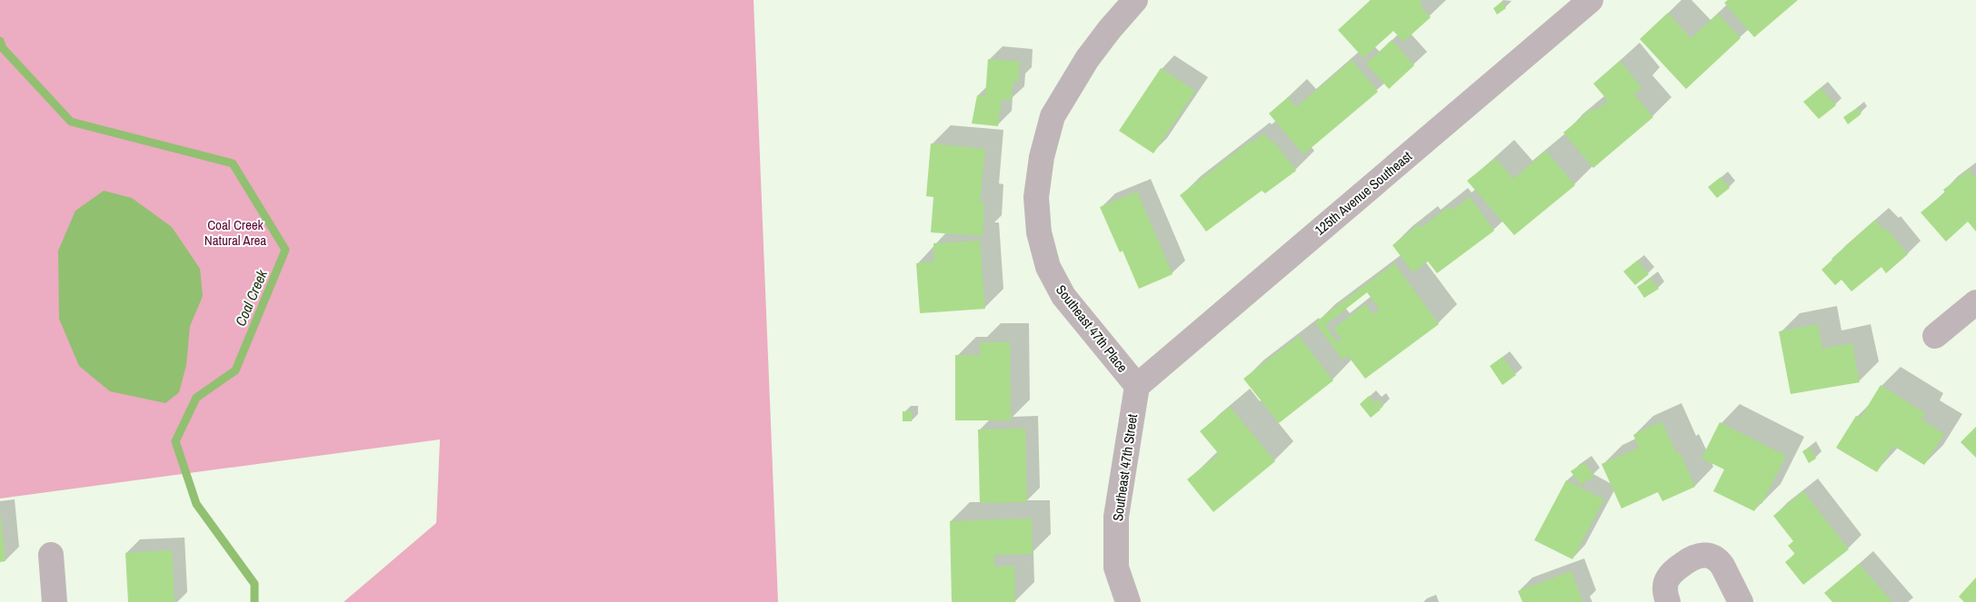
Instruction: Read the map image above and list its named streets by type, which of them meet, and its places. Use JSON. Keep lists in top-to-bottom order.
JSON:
{
  "streets": {
    "street": ["125th Avenue Southeast", "Southeast 47th Place", "Southeast 47th Street"]
  },
  "crossings": [
    ["125th Avenue Southeast", "Southeast 47th Place"],
    ["125th Avenue Southeast", "Southeast 47th Street"],
    ["Southeast 47th Place", "Southeast 47th Street"]
  ],
  "water": ["Coal Creek"],
  "parks": ["Coal Creek Natural Area"]
}
